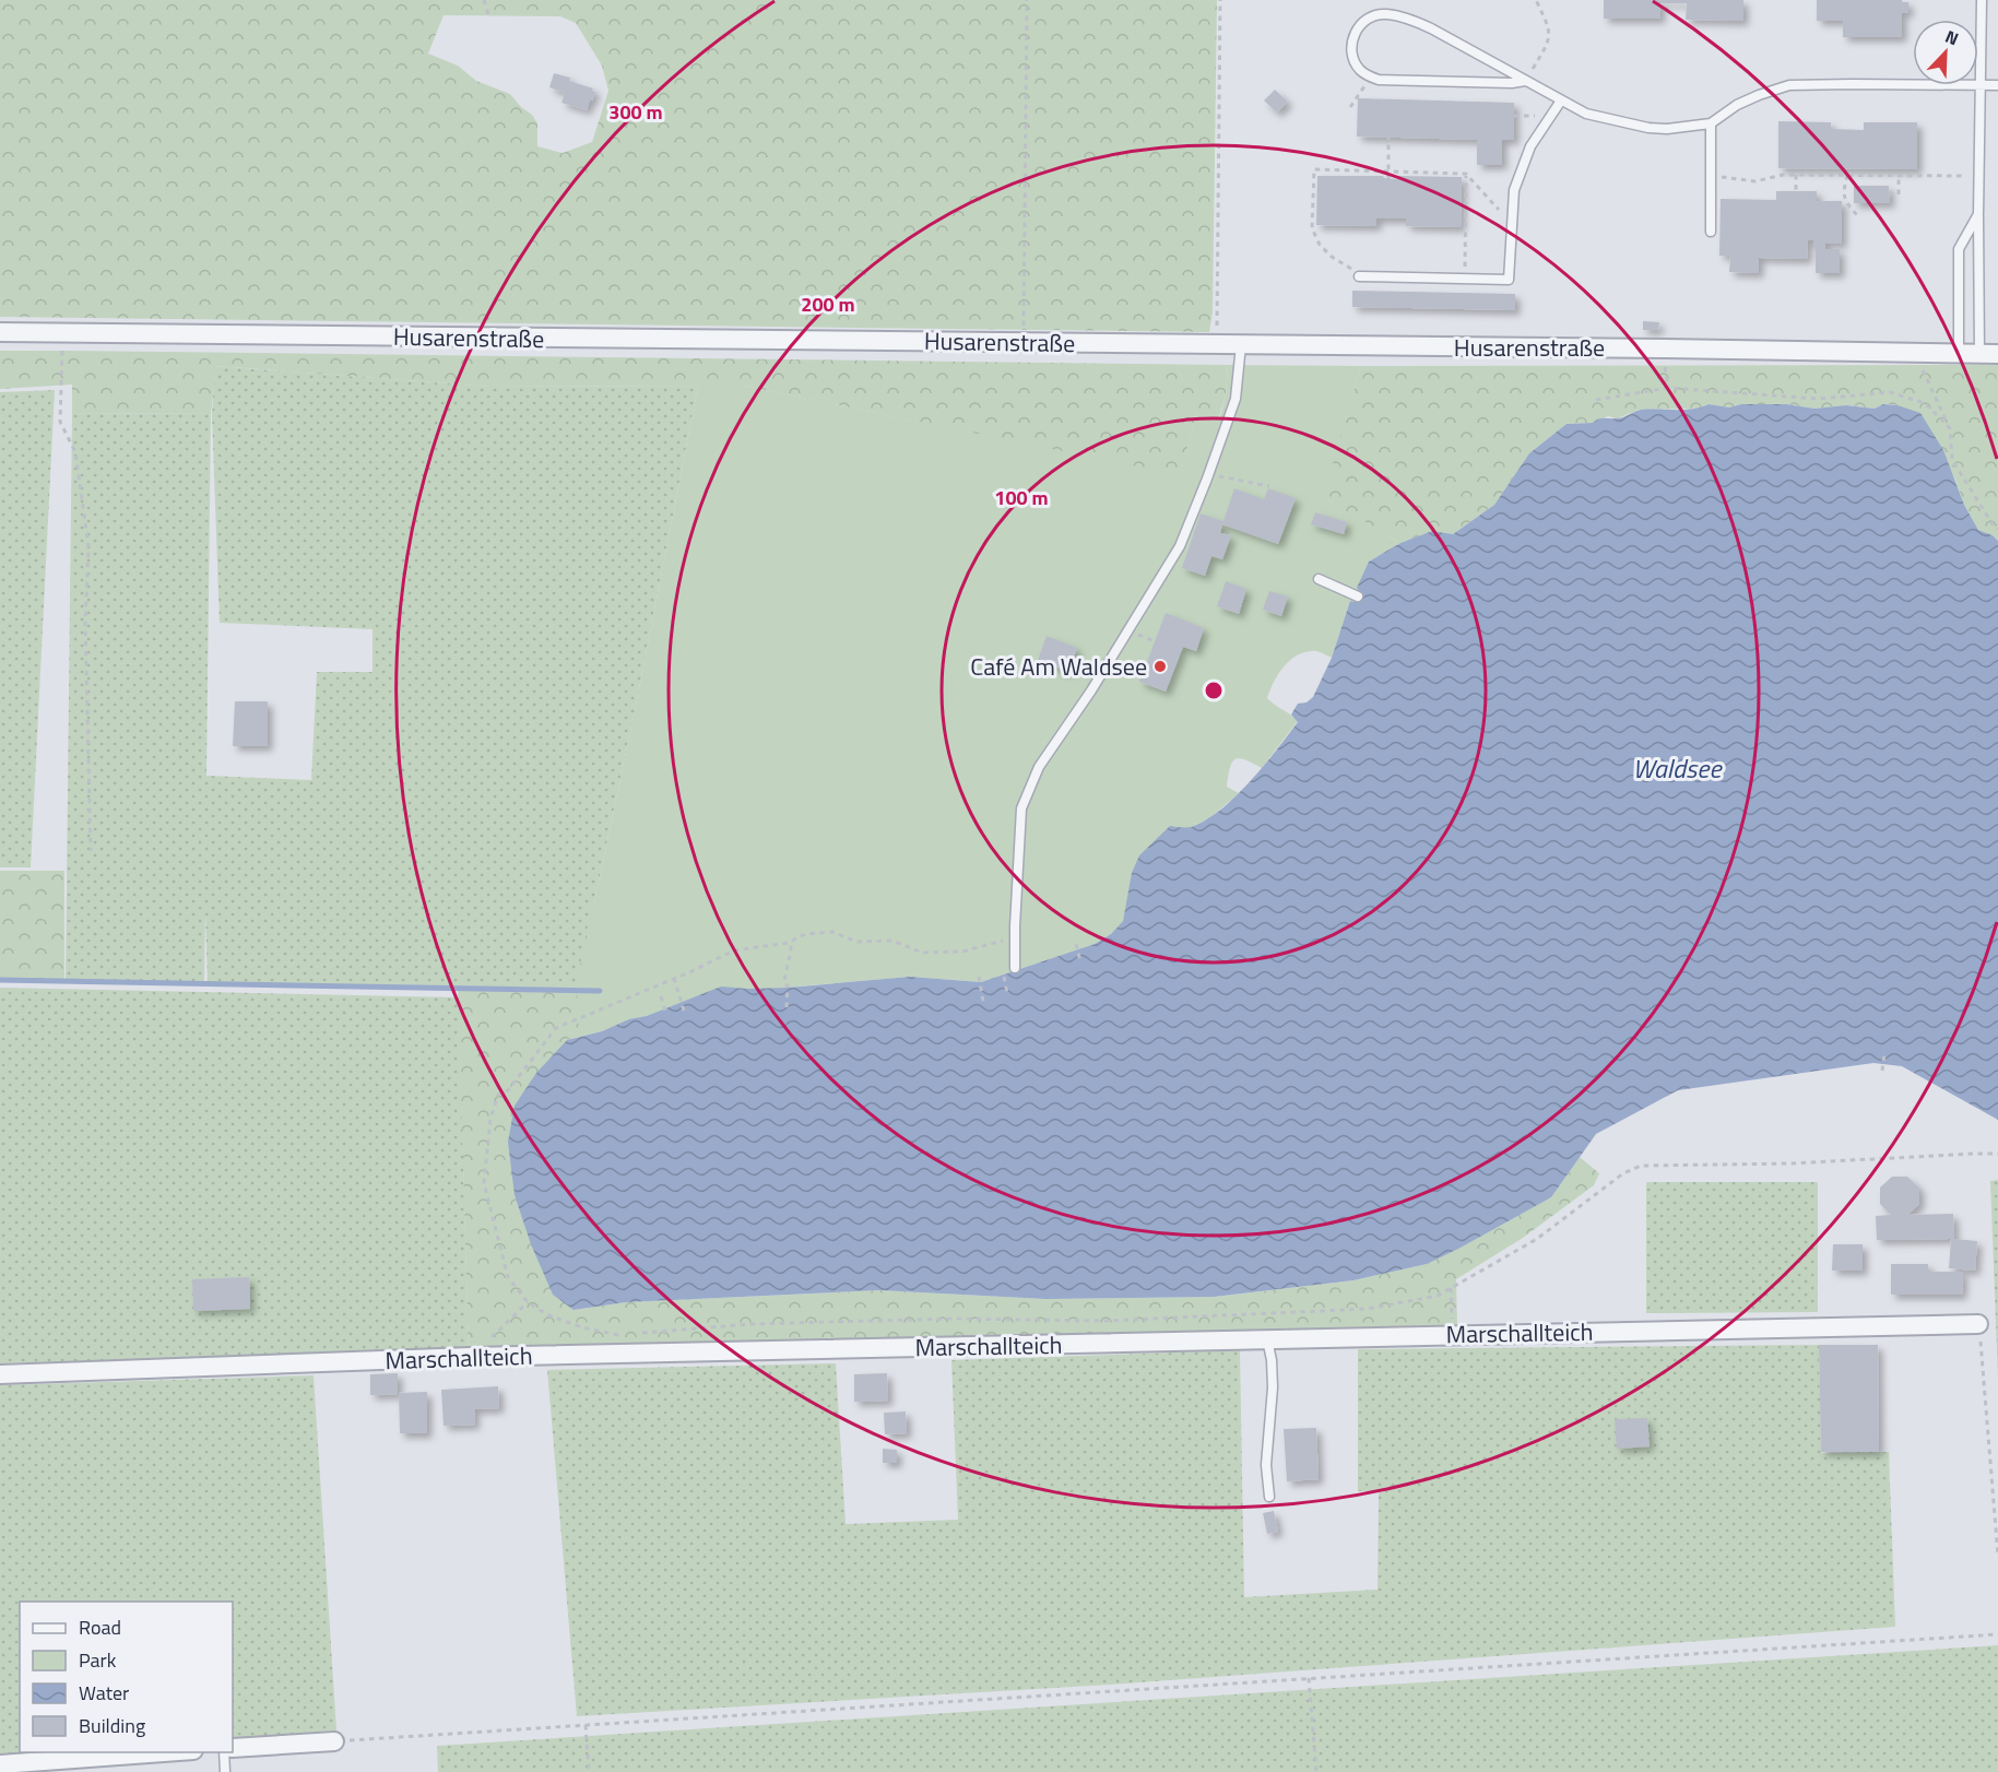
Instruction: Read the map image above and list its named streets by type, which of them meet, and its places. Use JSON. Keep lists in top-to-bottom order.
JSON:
{
  "streets": {
    "street": ["Husarenstraße", "Marschallteich"]
  },
  "water": ["Waldsee"],
  "places": ["Café Am Waldsee"],
  "legend": [
    "Road",
    "Park",
    "Water",
    "Building"
  ],
  "north": "top right",
  "rings": ["300 m", "200 m", "100 m"]
}
